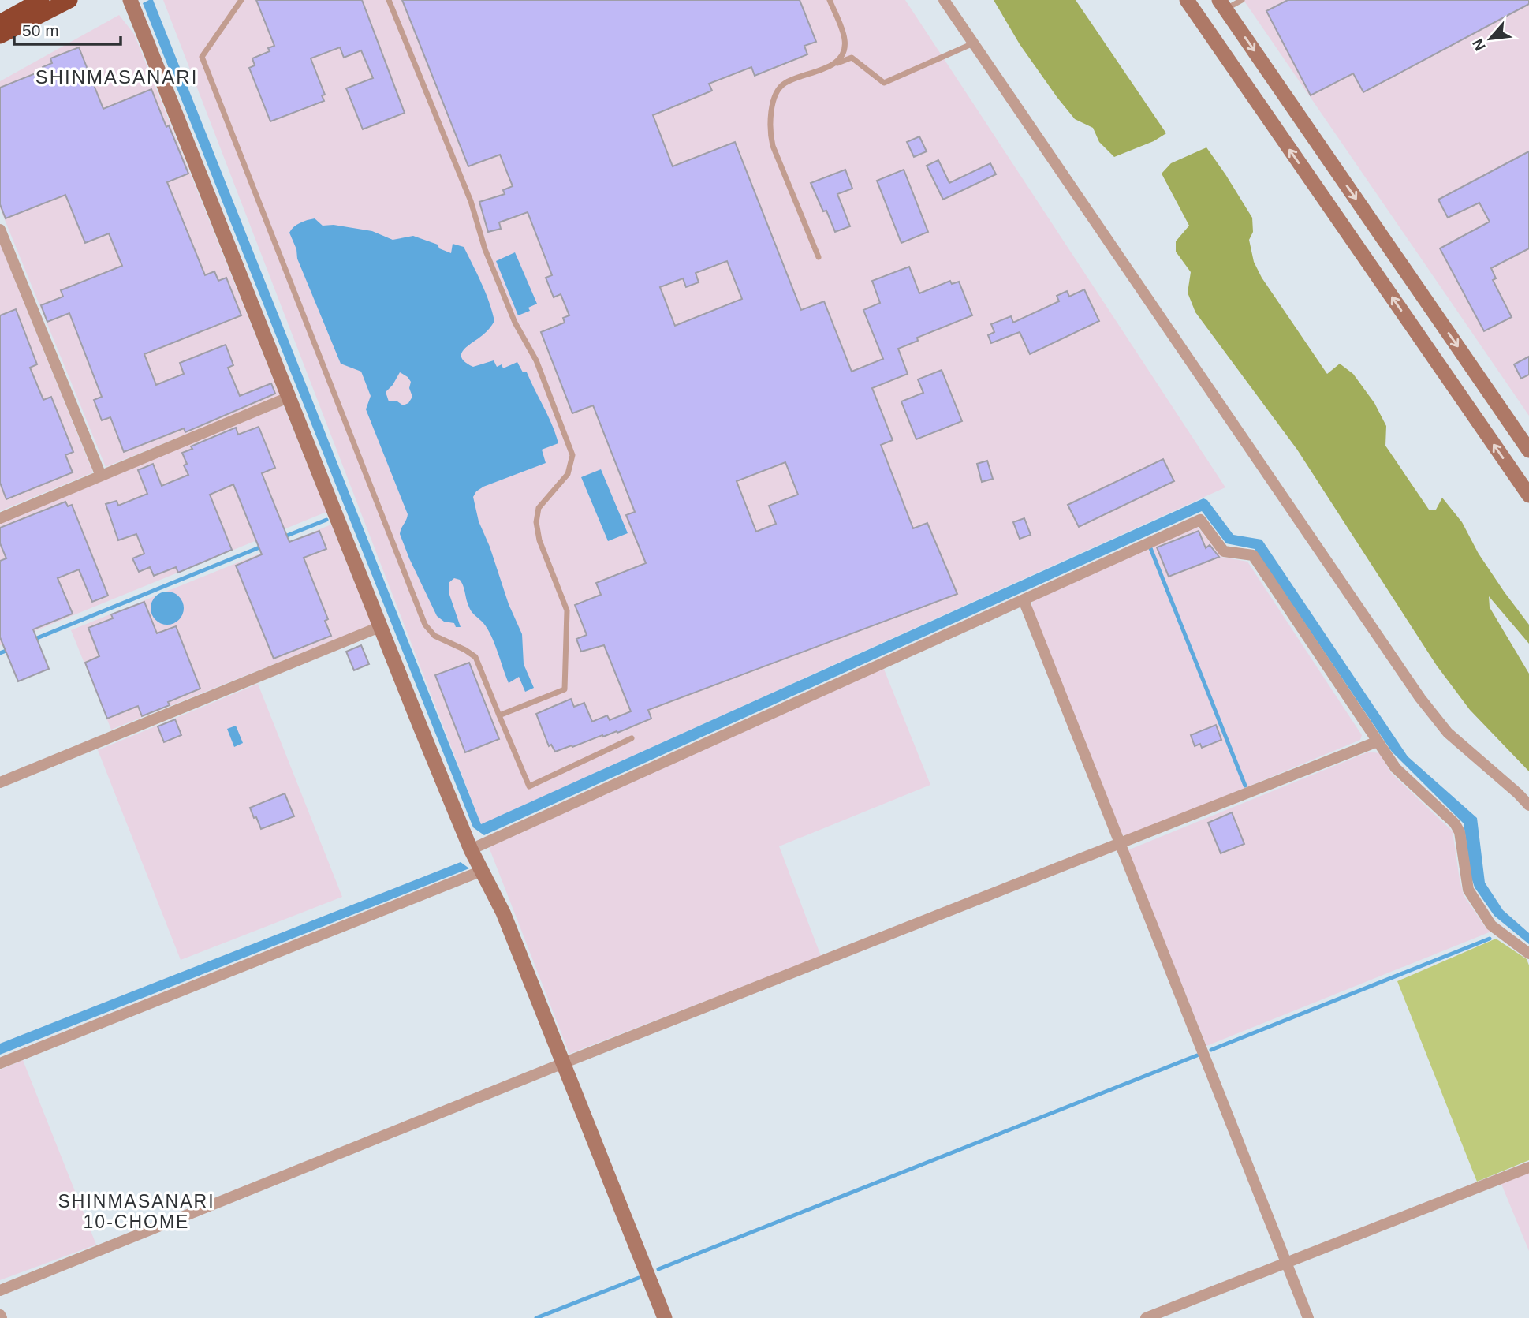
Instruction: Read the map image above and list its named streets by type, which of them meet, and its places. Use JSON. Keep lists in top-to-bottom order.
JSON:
{
  "districts": ["SHINMASANARI", "SHINMASANARI 10-CHOME"],
  "scale_bar": "50 m",
  "north": "bottom left"
}
